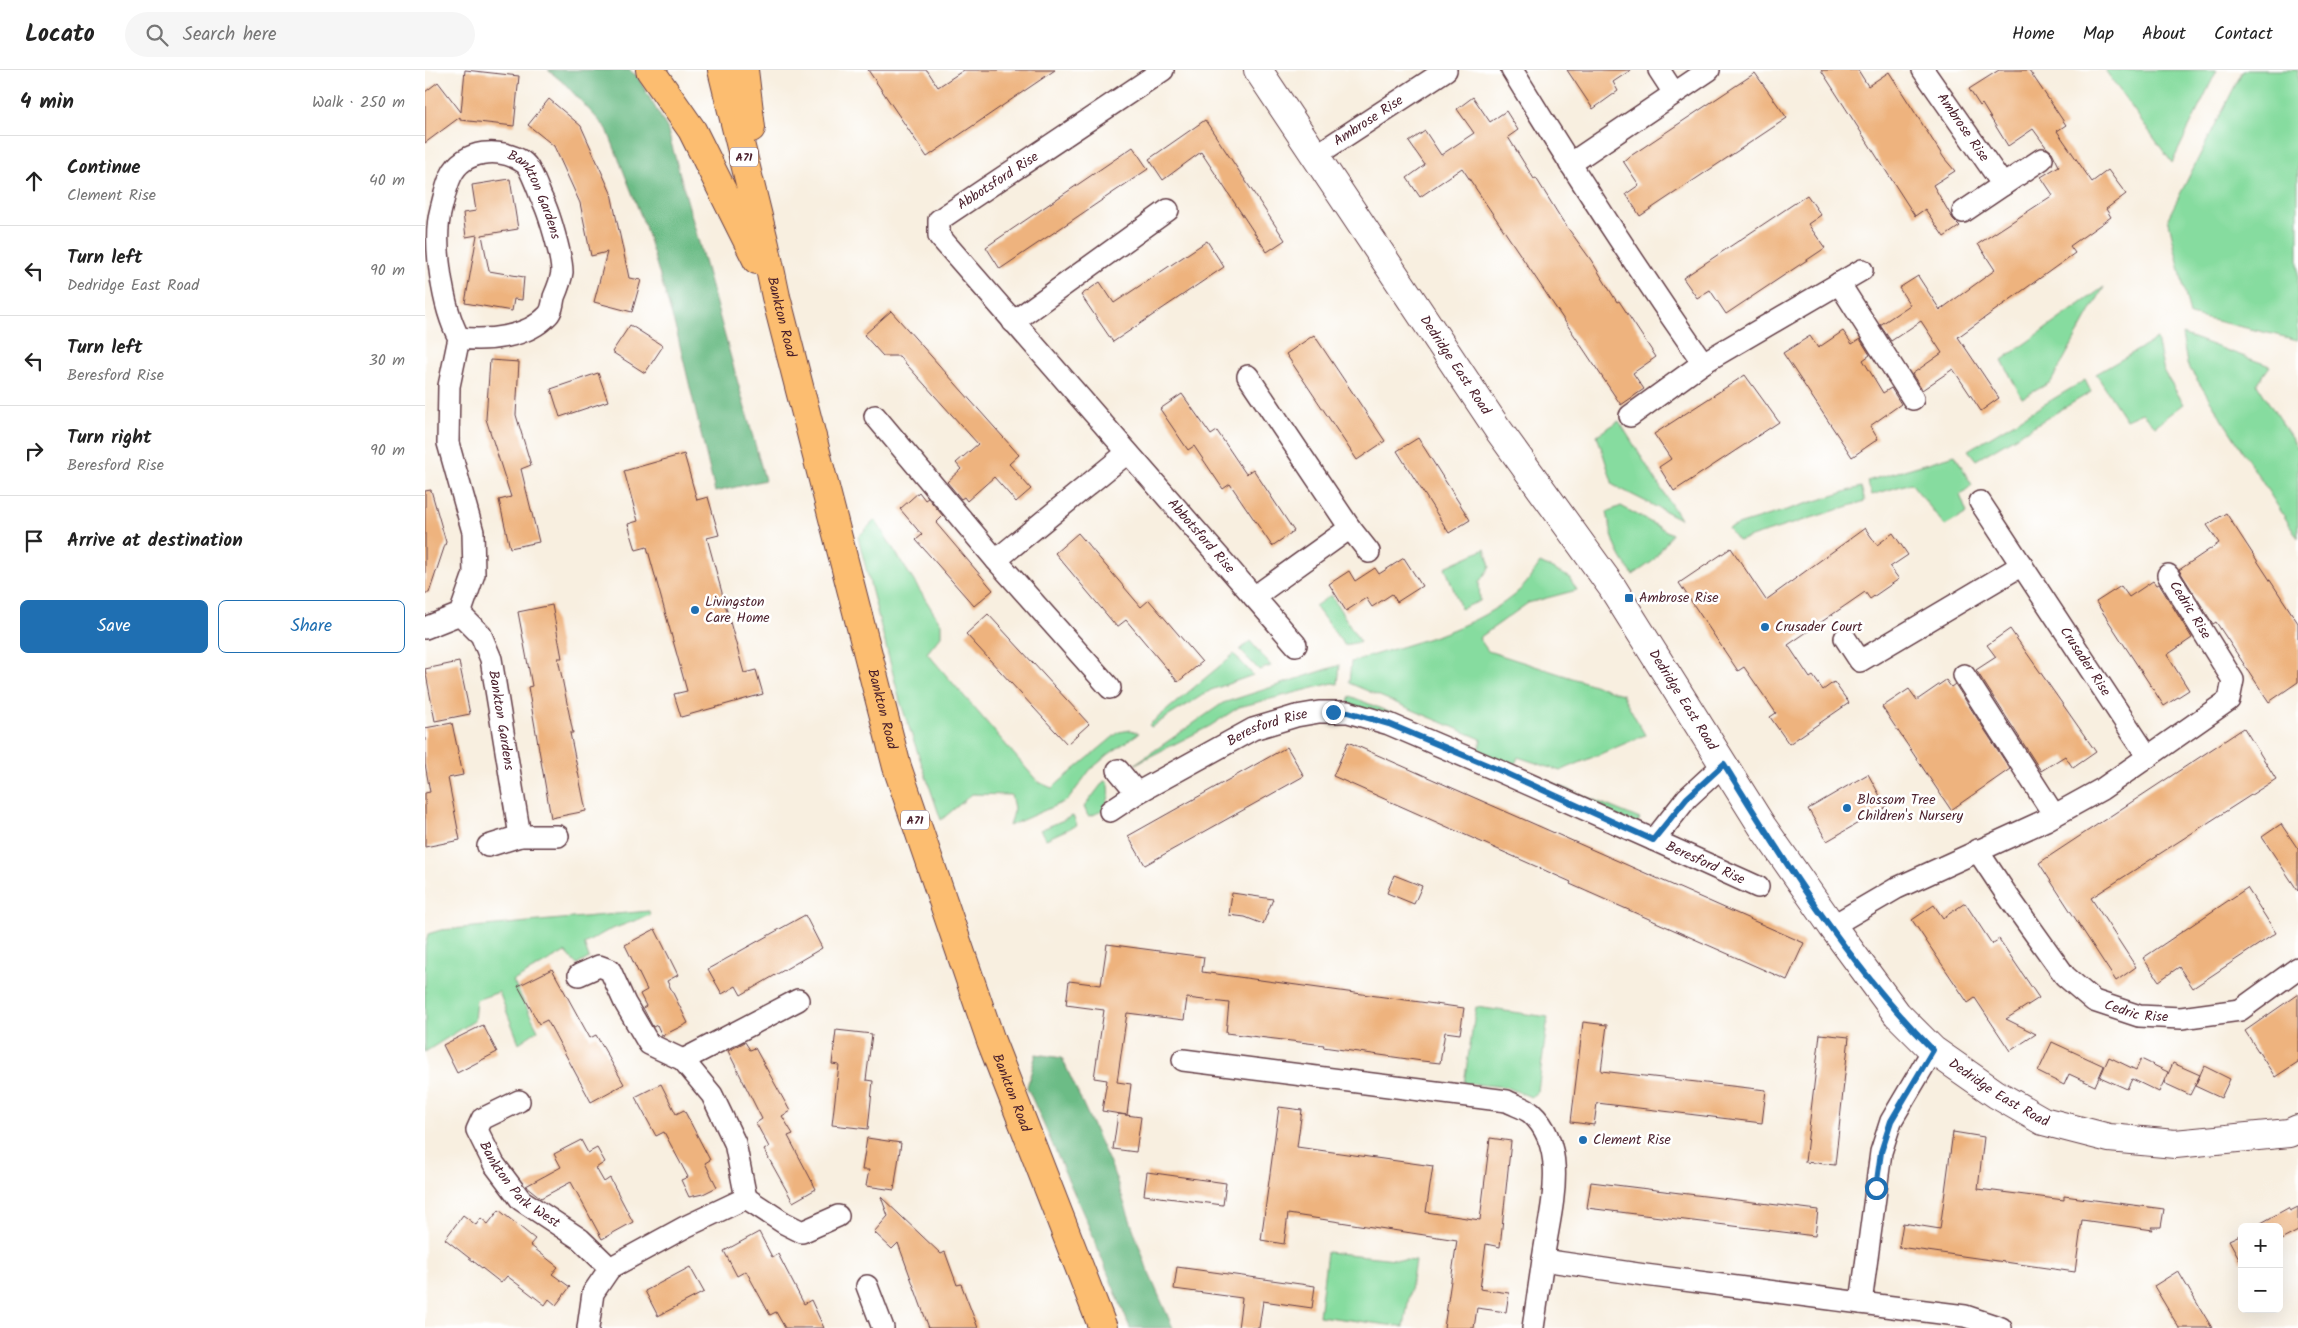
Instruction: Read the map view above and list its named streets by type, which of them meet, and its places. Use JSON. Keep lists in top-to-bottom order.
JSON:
{
  "streets": {
    "main road": ["A71", "Bankton Road"],
    "street": [
      "Ambrose Rise",
      "Abbotsford Rise",
      "Bankton Gardens",
      "Dedridge East Road",
      "Cedric Rise",
      "Crusader Rise",
      "Beresford Rise",
      "Bankton Park West"
    ]
  },
  "crossings": [
    ["Ambrose Rise", "Dedridge East Road"],
    ["Dedridge East Road", "Cedric Rise"],
    ["Dedridge East Road", "Beresford Rise"],
    ["Cedric Rise", "Crusader Rise"]
  ],
  "places": {
    "transit": ["Ambrose Rise"],
    "other": [
      "Livingston Care Home",
      "Crusader Court",
      "Blossom Tree Children's Nursery",
      "Clement Rise"
    ]
  },
  "page": {
    "header": "Locato",
    "search": "Search here",
    "nav": [
      "Home",
      "Map",
      "About",
      "Contact"
    ],
    "heading": ["4 min", "Walk · 250 m"],
    "list": [
      ["Continue", "Clement Rise", "40 m"],
      ["Turn left", "Dedridge East Road", "90 m"],
      ["Turn left", "Beresford Rise", "30 m"],
      ["Turn right", "Beresford Rise", "90 m"],
      "Arrive at destination"
    ],
    "buttons": ["Save", "Share"],
    "map_buttons": ["+", "−"]
  }
}
